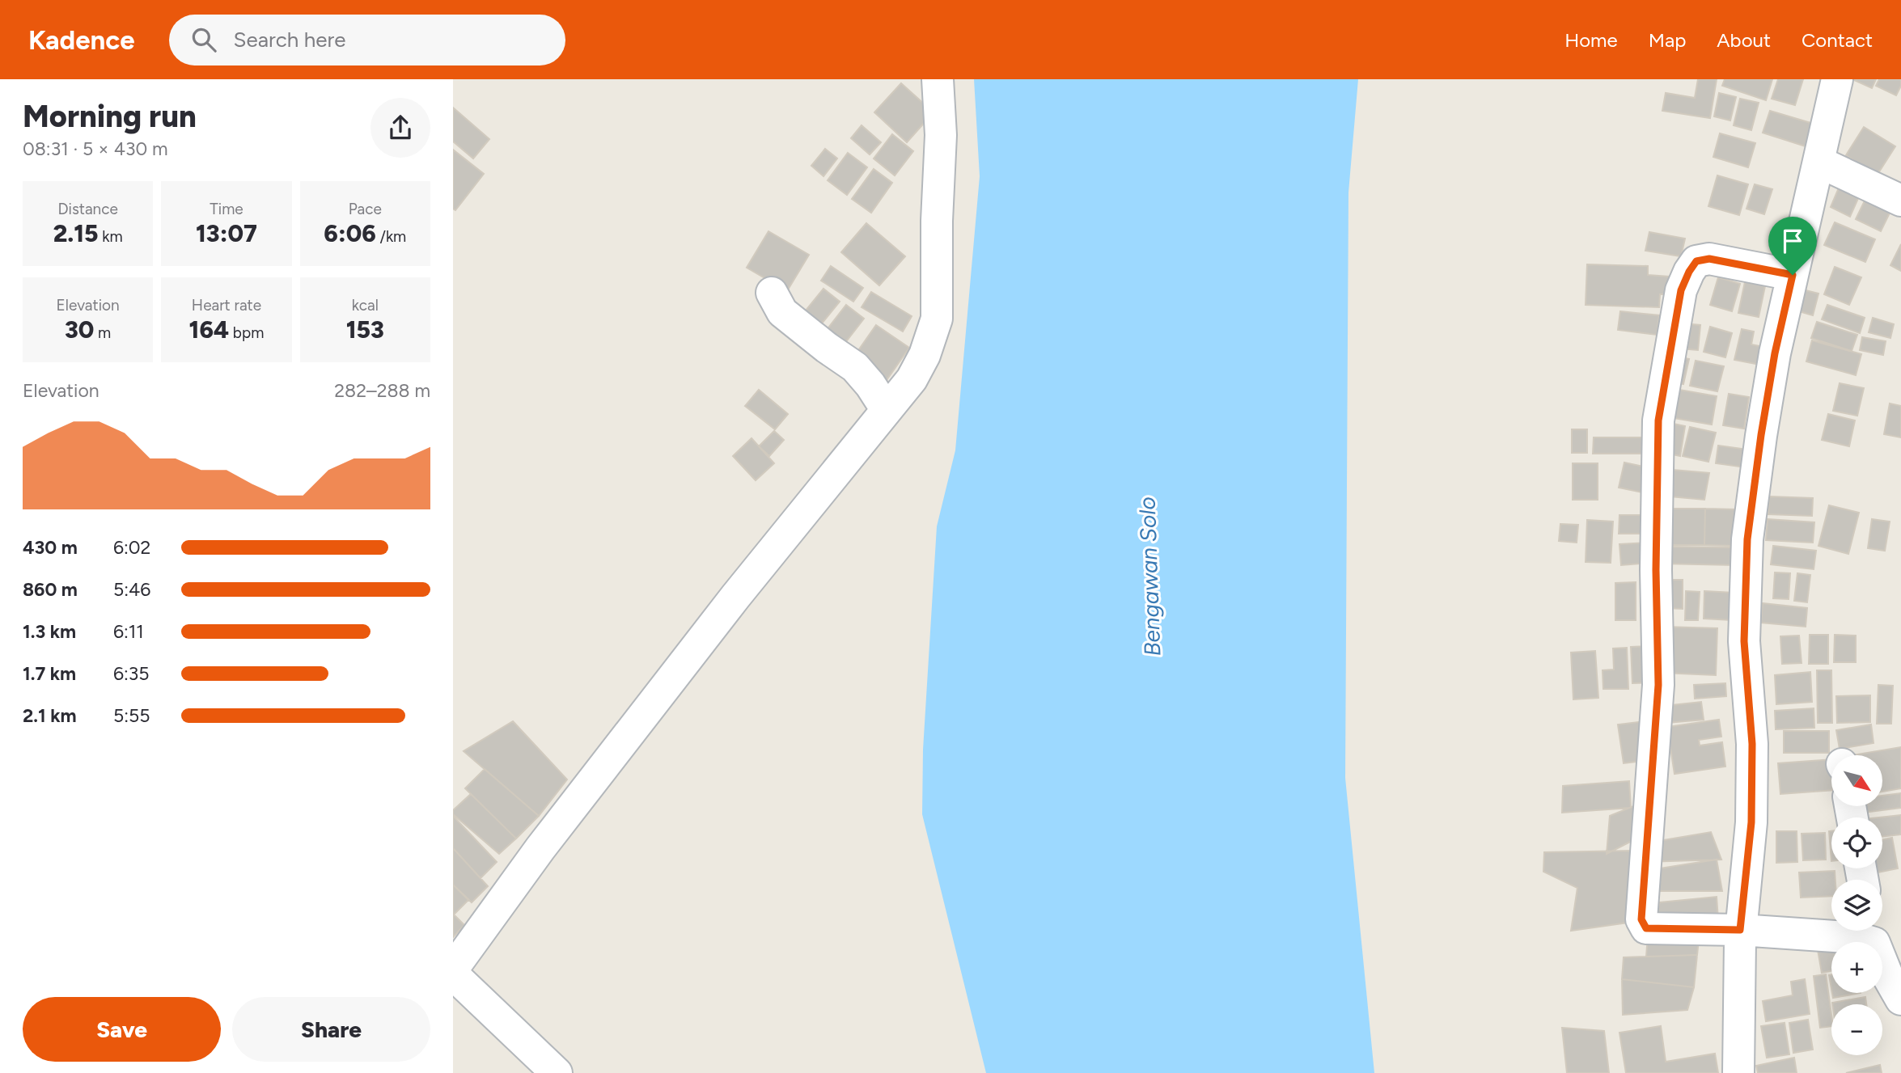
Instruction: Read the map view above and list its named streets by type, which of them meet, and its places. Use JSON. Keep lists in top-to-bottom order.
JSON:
{
  "water": ["Bengawan Solo"],
  "north": "bottom right",
  "page": {
    "header": "Kadence",
    "search": "Search here",
    "nav": [
      "Home",
      "Map",
      "About",
      "Contact"
    ],
    "heading": ["Morning run", "08:31 · 5 × 430 m"],
    "stats": [
      ["Distance", "2.15 km"],
      ["Time", "13:07"],
      ["Pace", "6:06 /km"],
      ["Elevation", "30 m"],
      ["Heart rate", "164 bpm"],
      ["kcal", "153"]
    ],
    "chart": ["Elevation", "282–288 m"],
    "list": [
      {
        "name": "430 m",
        "note": "6:02"
      },
      {
        "name": "860 m",
        "note": "5:46"
      },
      {
        "name": "1.3 km",
        "note": "6:11"
      },
      {
        "name": "1.7 km",
        "note": "6:35"
      },
      {
        "name": "2.1 km",
        "note": "5:55"
      }
    ],
    "map_buttons": ["+", "−"],
    "buttons": ["Save", "Share"]
  }
}
